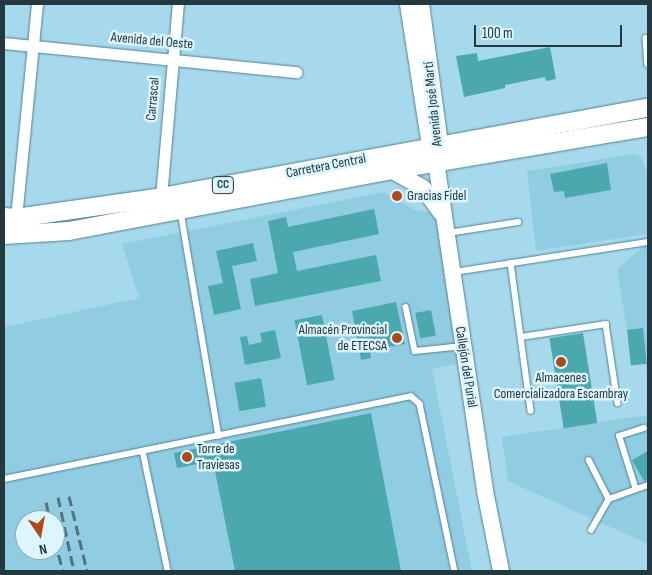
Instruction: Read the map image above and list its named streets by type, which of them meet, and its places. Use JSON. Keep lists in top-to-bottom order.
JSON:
{
  "streets": {
    "main road": ["Carretera Central", "CC"],
    "street": [
      "Avenida del Oeste",
      "Carrascal",
      "Avenida José Martí",
      "Callejón del Purial"
    ]
  },
  "crossings": [
    ["Avenida del Oeste", "Carrascal"],
    ["Carrascal", "Carretera Central"],
    ["Avenida José Martí", "Carretera Central"],
    ["Avenida José Martí", "Callejón del Purial"],
    ["Carretera Central", "Callejón del Purial"]
  ],
  "places": [
    "Gracias Fidel",
    "Almacén Provincial de ETECSA",
    "Almacenes Comercializadora Escambray",
    "Torre de Traviesas"
  ],
  "scale_bar": "100 m",
  "north": "bottom"
}
